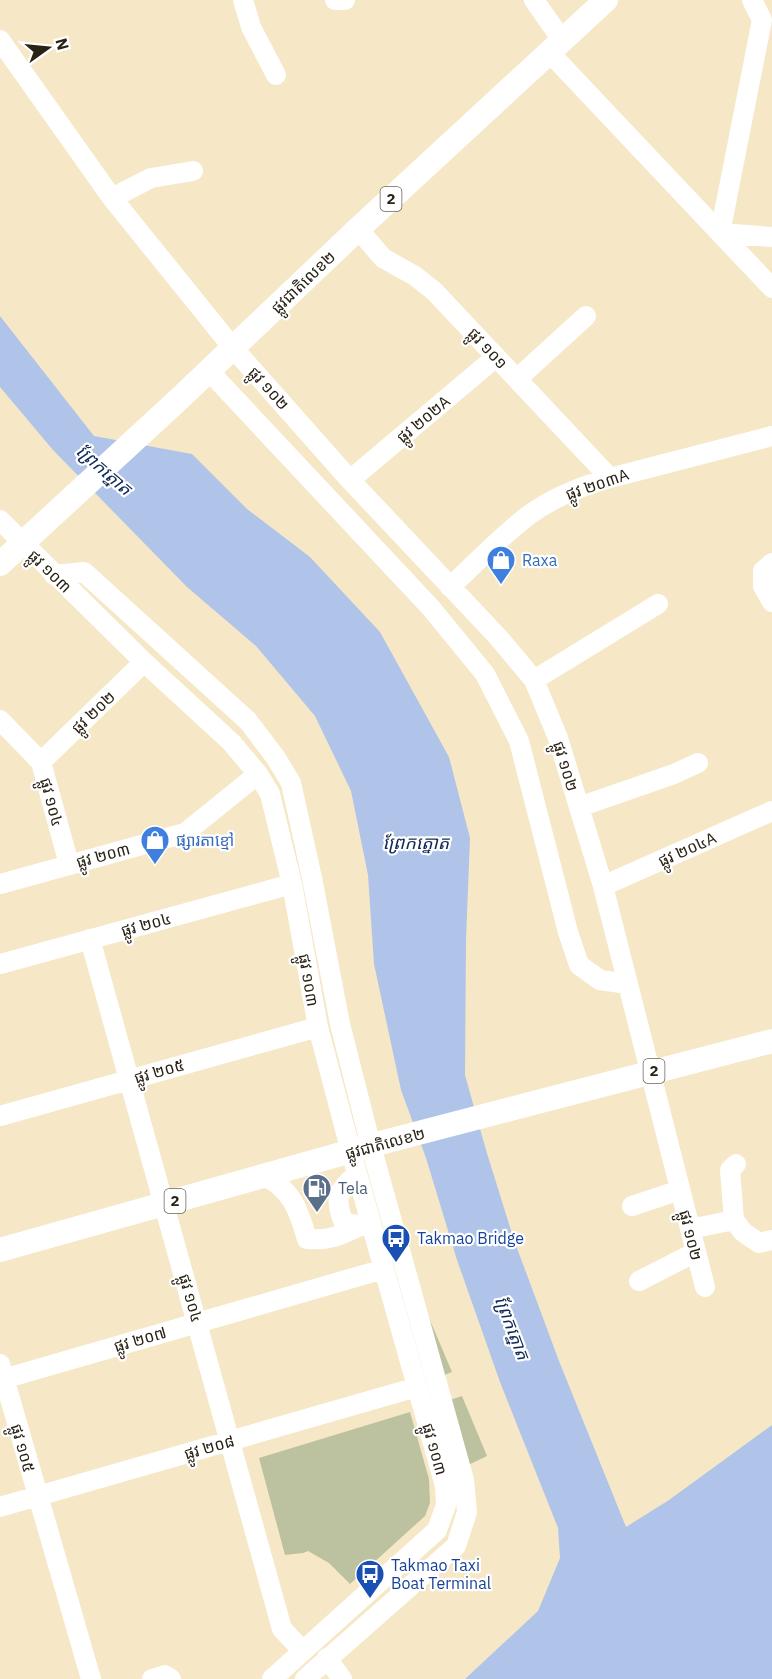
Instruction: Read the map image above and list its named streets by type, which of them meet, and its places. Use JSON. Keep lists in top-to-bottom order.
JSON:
{
  "streets": {
    "main road": ["2", "ផ្លូវជាតិលេខ២"],
    "street": [
      "ផ្លូវ ១០១",
      "ផ្លូវ ១០២",
      "ផ្លូវ ២០២A",
      "ផ្លូវ ២០៣A",
      "ផ្លូវ ១០៣",
      "ផ្លូវ ២០២",
      "ផ្លូវ ១០៤",
      "ផ្លូវ ២០៤A",
      "ផ្លូវ ២០៣",
      "ផ្លូវ ២០៤",
      "ផ្លូវ ២០៥",
      "ផ្លូវ ២០៧",
      "ផ្លូវ ២០៨",
      "ផ្លូវ ១០៥"
    ]
  },
  "crossings": [
    ["ផ្លូវជាតិលេខ២", "ផ្លូវ ១០១"],
    ["ផ្លូវជាតិលេខ២", "ផ្លូវ ១០២"],
    ["ផ្លូវជាតិលេខ២", "ផ្លូវ ១០៣"],
    ["ផ្លូវជាតិលេខ២", "ផ្លូវ ១០៤"],
    ["ផ្លូវ ១០១", "ផ្លូវ ២០២A"],
    ["ផ្លូវ ១០១", "ផ្លូវ ២០៣A"],
    ["ផ្លូវ ១០២", "ផ្លូវ ២០២A"],
    ["ផ្លូវ ១០២", "ផ្លូវ ២០៣A"],
    ["ផ្លូវ ១០២", "ផ្លូវ ២០៤A"],
    ["ផ្លូវ ១០៣", "ផ្លូវ ២០២"],
    ["ផ្លូវ ១០៣", "ផ្លូវ ១០៤"],
    ["ផ្លូវ ១០៣", "ផ្លូវ ២០៣"],
    ["ផ្លូវ ១០៣", "ផ្លូវ ២០៤"],
    ["ផ្លូវ ១០៣", "ផ្លូវ ២០៥"],
    ["ផ្លូវ ១០៣", "ផ្លូវ ២០៧"],
    ["ផ្លូវ ១០៣", "ផ្លូវ ២០៨"],
    ["ផ្លូវ ២០២", "ផ្លូវ ១០៤"],
    ["ផ្លូវ ១០៤", "ផ្លូវ ២០៣"],
    ["ផ្លូវ ១០៤", "ផ្លូវ ២០៤"],
    ["ផ្លូវ ១០៤", "ផ្លូវ ២០៥"],
    ["ផ្លូវ ១០៤", "ផ្លូវ ២០៧"],
    ["ផ្លូវ ១០៤", "ផ្លូវ ២០៨"],
    ["ផ្លូវ ២០៧", "ផ្លូវ ១០៥"],
    ["ផ្លូវ ២០៨", "ផ្លូវ ១០៥"]
  ],
  "water": ["ព្រែកត្នោត"],
  "places": {
    "shop": ["Raxa", "ផ្សារតាខ្មៅ"],
    "fuel station": ["Tela"],
    "bus stop": ["Takmao Bridge", "Takmao Taxi Boat Terminal"]
  },
  "north": "right"
}
